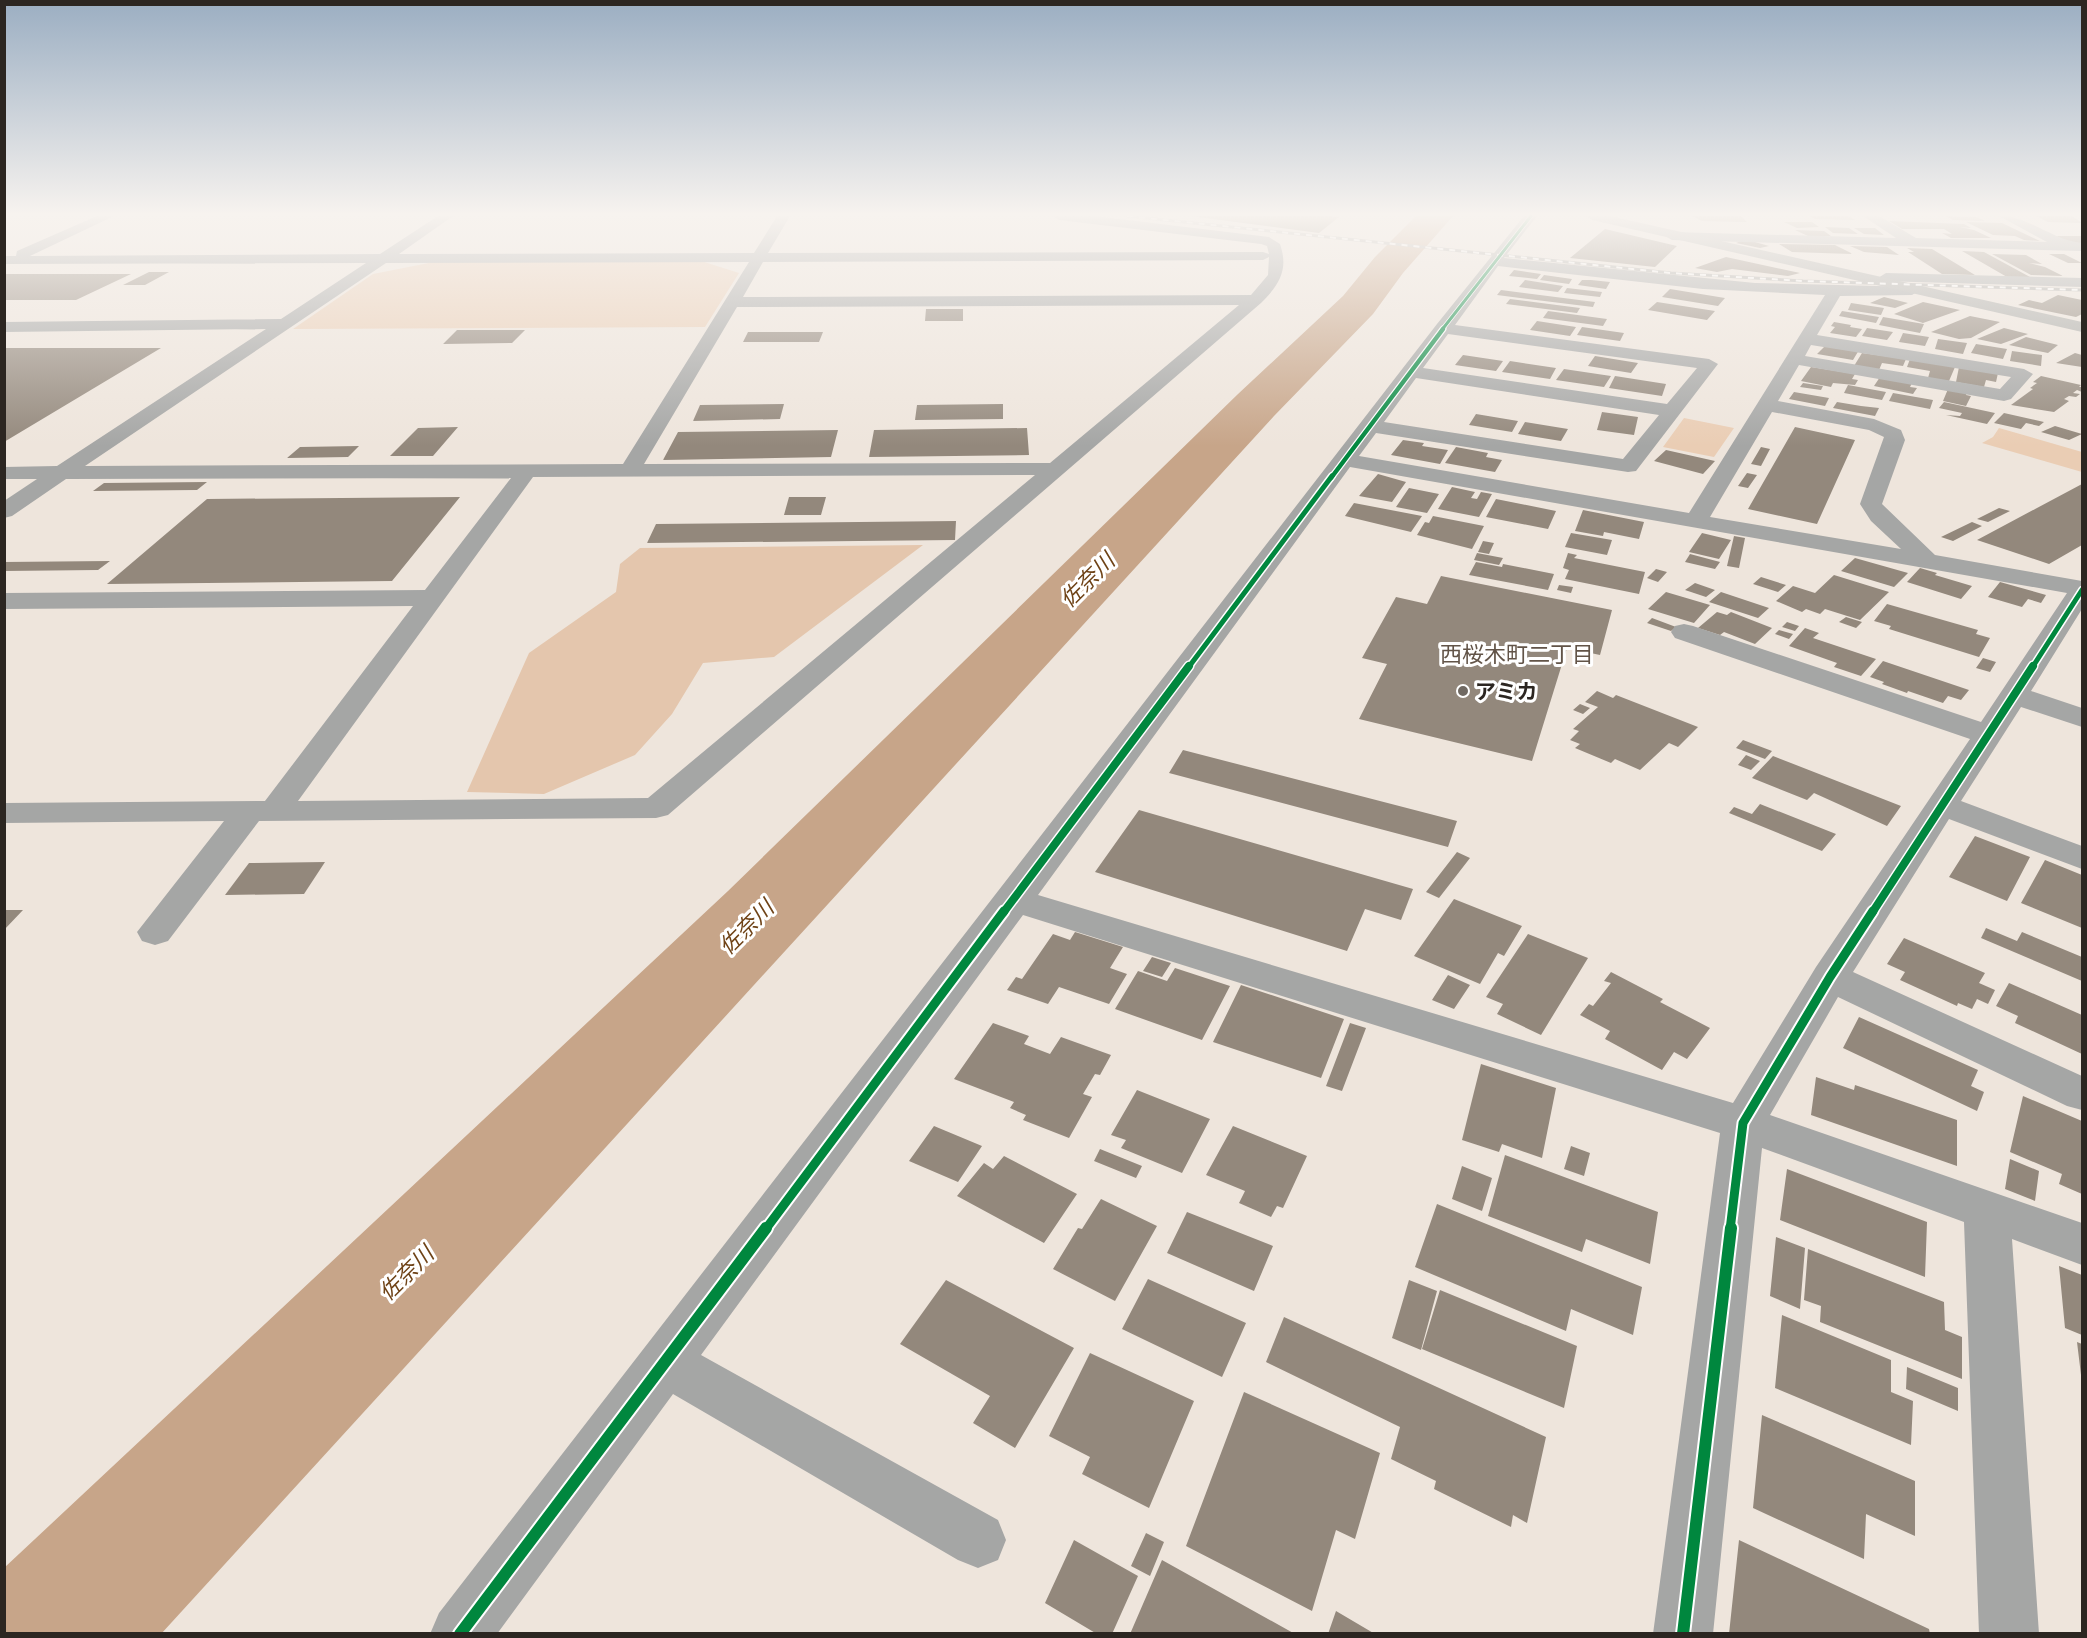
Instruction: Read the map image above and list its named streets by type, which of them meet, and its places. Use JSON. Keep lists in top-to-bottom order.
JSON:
{
  "districts": ["西桜木町二丁目"],
  "water": ["佐奈川"],
  "places": ["アミカ"]
}
